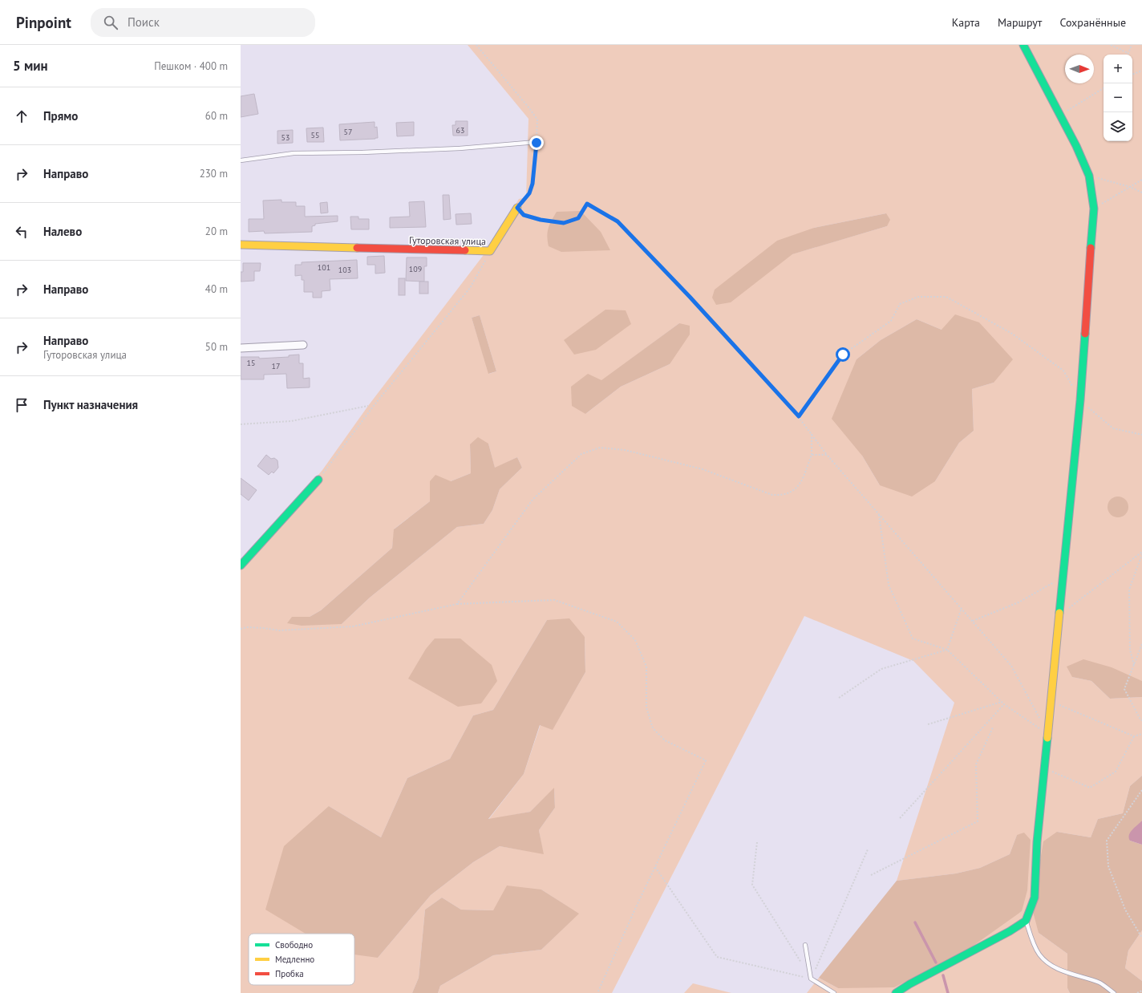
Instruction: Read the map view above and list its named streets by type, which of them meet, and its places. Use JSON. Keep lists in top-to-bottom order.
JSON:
{
  "streets": {
    "street": ["Гуторовская улица"]
  },
  "house_numbers": [
    "63",
    "57",
    "55",
    "53",
    "101",
    "109",
    "103",
    "15",
    "17"
  ],
  "legend": ["Свободно", "Медленно", "Пробка"],
  "north": "right",
  "page": {
    "header": "Pinpoint",
    "search": "Поиск",
    "nav": ["Карта", "Маршрут", "Сохранённые"],
    "heading": ["5 мин", "Пешком · 400 m"],
    "map_buttons": ["+", "−"],
    "list": [
      ["Прямо", "60 m"],
      ["Направо", "230 m"],
      ["Налево", "20 m"],
      ["Направо", "40 m"],
      ["Направо", "Гуторовская улица", "50 m"],
      "Пункт назначения"
    ]
  }
}
